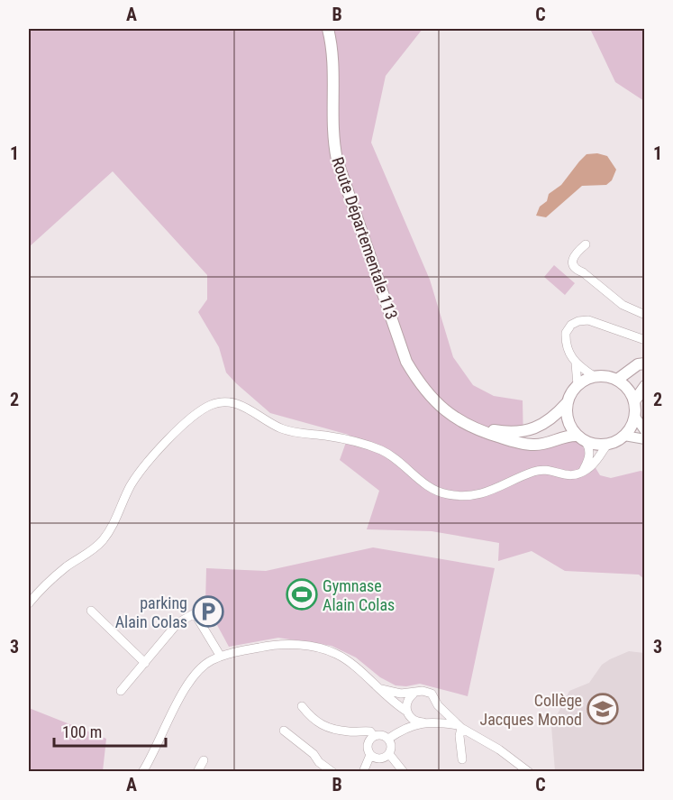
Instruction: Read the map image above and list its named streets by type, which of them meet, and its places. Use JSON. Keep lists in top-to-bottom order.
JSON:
{
  "streets": {
    "main road": ["Route Départementale 113"]
  },
  "places": {
    "sports": ["Gymnase Alain Colas"],
    "parking": ["parking Alain Colas"],
    "school or university": ["Collège Jacques Monod"]
  },
  "scale_bar": "100 m",
  "grid": {
    "columns": ["A", "B", "C"],
    "rows": ["1", "2", "3"]
  }
}
